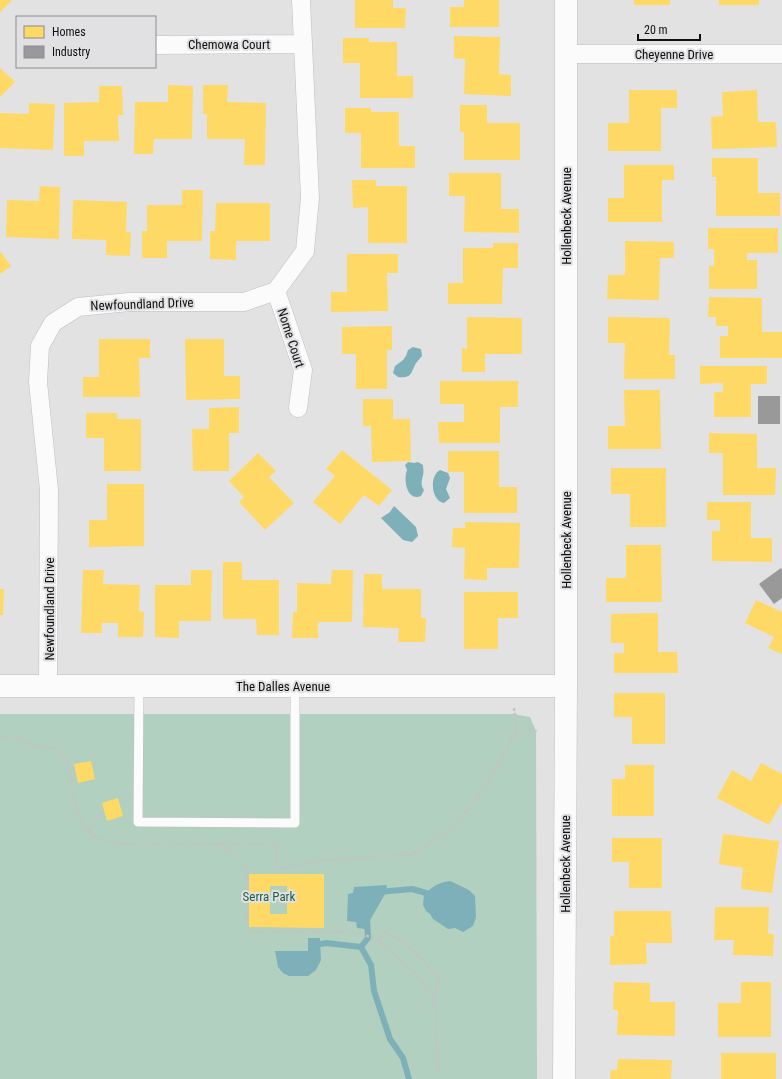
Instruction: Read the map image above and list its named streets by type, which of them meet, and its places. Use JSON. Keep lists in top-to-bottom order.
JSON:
{
  "streets": {
    "street": [
      "Chemowa Court",
      "Cheyenne Drive",
      "Hollenbeck Avenue",
      "Newfoundland Drive",
      "Nome Court",
      "The Dalles Avenue"
    ]
  },
  "crossings": [
    ["Cheyenne Drive", "Hollenbeck Avenue"],
    ["Hollenbeck Avenue", "The Dalles Avenue"],
    ["Newfoundland Drive", "Nome Court"],
    ["Newfoundland Drive", "The Dalles Avenue"]
  ],
  "parks": ["Serra Park"],
  "legend": ["Homes", "Industry"],
  "scale_bar": "20 m"
}
